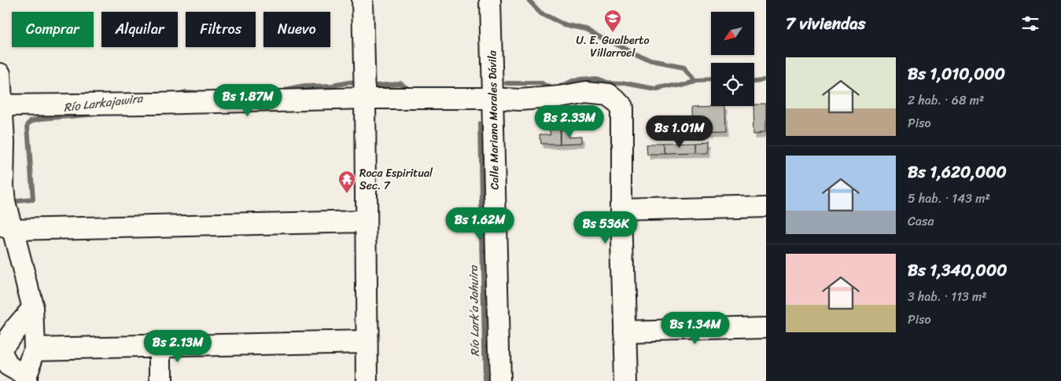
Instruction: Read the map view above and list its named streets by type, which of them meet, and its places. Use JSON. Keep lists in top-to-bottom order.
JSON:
{
  "streets": {
    "street": ["Calle Mariano Morales Dávila"]
  },
  "water": ["Río Larkajawira", "Río Lark’a Jahuira"],
  "places": {
    "school or university": ["U. E. Gualberto Villarroel"],
    "temple": ["Roca Espiritual Sec. 7"]
  },
  "north": "bottom left",
  "page": {
    "heading": "7 viviendas",
    "chip": [
      "Comprar",
      "Alquilar",
      "Filtros",
      "Nuevo"
    ],
    "list": [
      {
        "name": "Bs 1,010,000",
        "note": "2 hab. · 68 m² · Piso"
      },
      {
        "name": "Bs 1,620,000",
        "note": "5 hab. · 143 m² · Casa"
      },
      {
        "name": "Bs 1,340,000",
        "note": "3 hab. · 113 m² · Piso"
      }
    ],
    "price": [
      "Bs 1.87M",
      "Bs 2.33M",
      "Bs 1.01M",
      "Bs 1.62M",
      "Bs 536K",
      "Bs 1.34M",
      "Bs 2.13M"
    ]
  }
}
